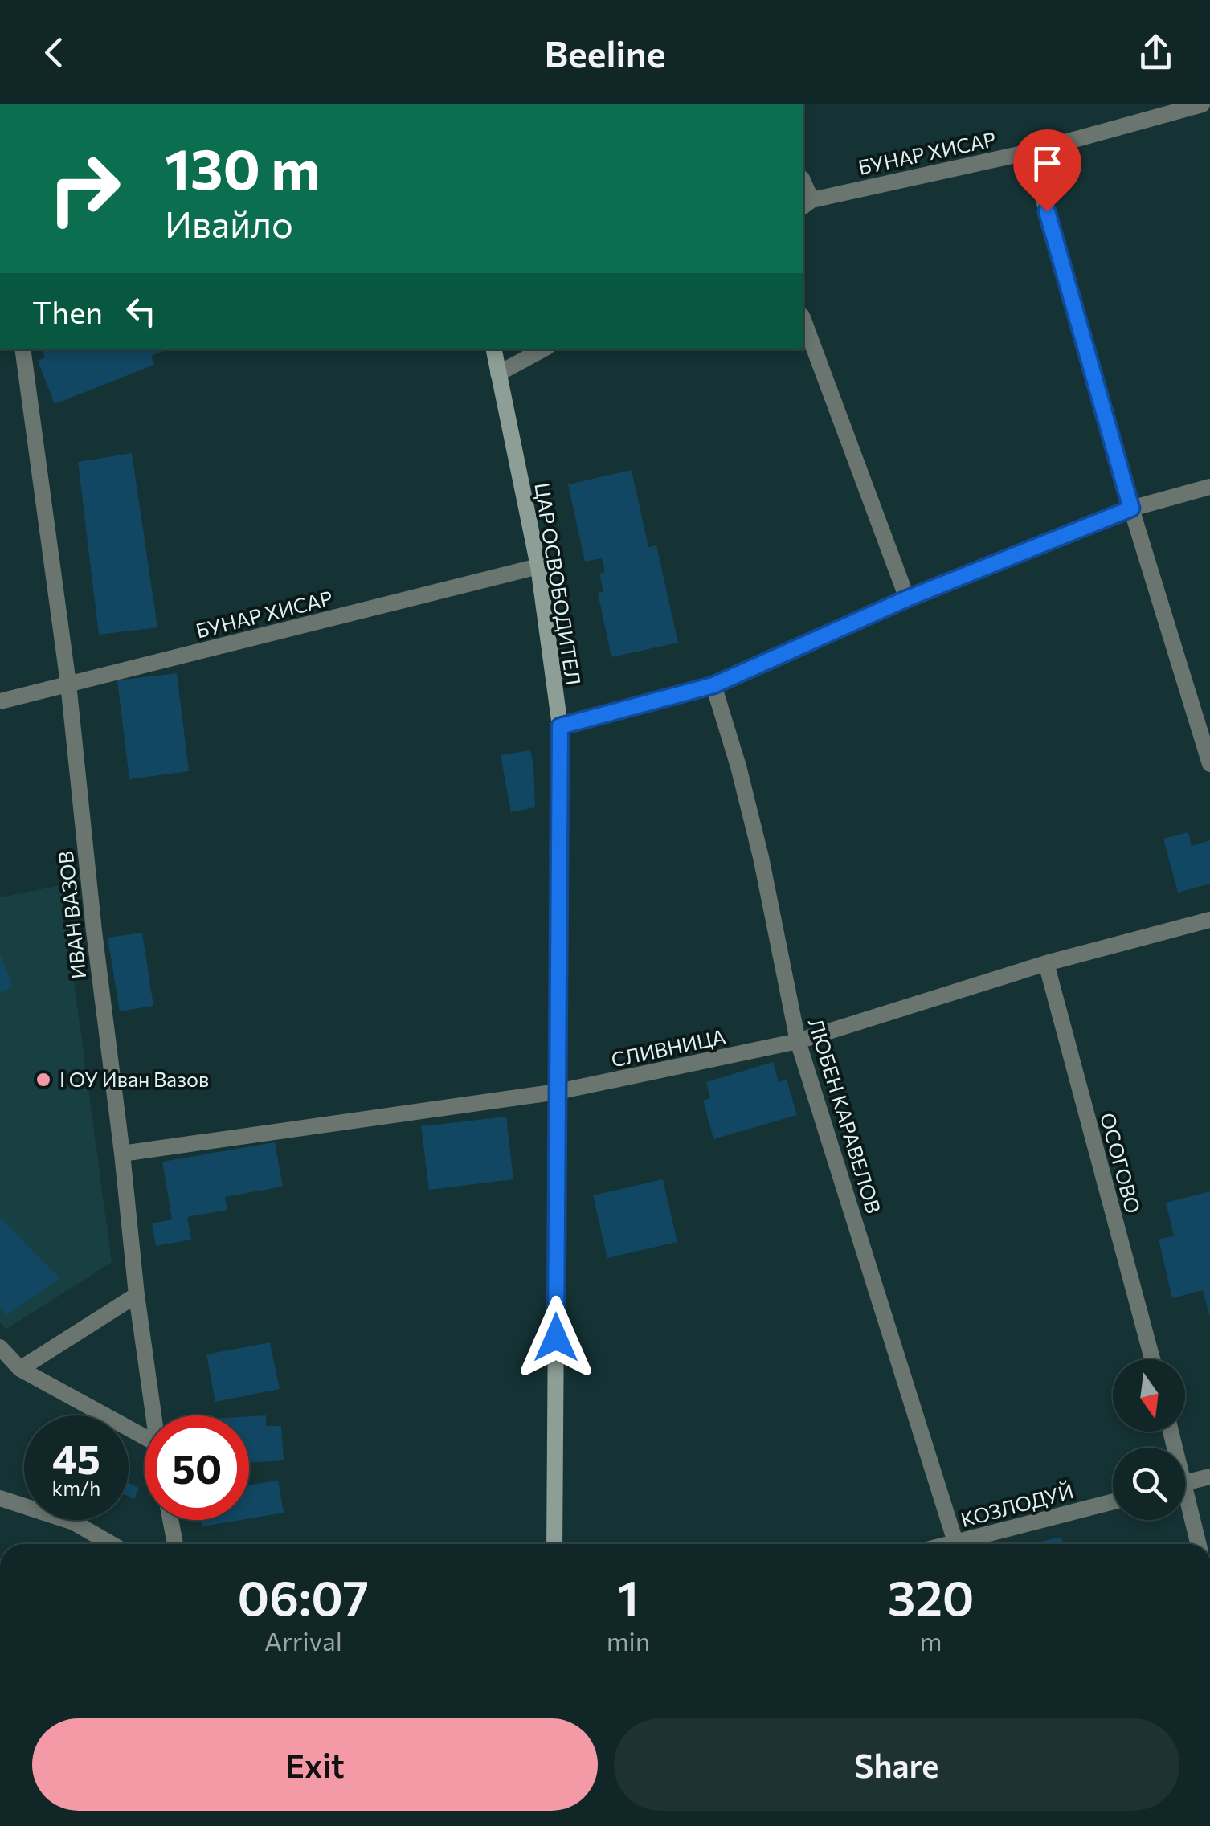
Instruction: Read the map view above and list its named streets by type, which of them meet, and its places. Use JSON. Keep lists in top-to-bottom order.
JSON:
{
  "streets": {
    "main road": ["ЦАР ОСВОБОДИТЕЛ"],
    "street": [
      "БУНАР ХИСАР",
      "ИВАН ВАЗОВ",
      "СЛИВНИЦА",
      "ЛЮБЕН КАРАВЕЛОВ",
      "ОСОГОВО",
      "КОЗЛОДУЙ"
    ]
  },
  "crossings": [
    ["БУНАР ХИСАР", "ЦАР ОСВОБОДИТЕЛ"],
    ["БУНАР ХИСАР", "ИВАН ВАЗОВ"],
    ["ЦАР ОСВОБОДИТЕЛ", "СЛИВНИЦА"],
    ["ИВАН ВАЗОВ", "СЛИВНИЦА"],
    ["СЛИВНИЦА", "ЛЮБЕН КАРАВЕЛОВ"],
    ["СЛИВНИЦА", "ОСОГОВО"]
  ],
  "places": ["I ОУ Иван Вазов"],
  "north": "bottom",
  "page": {
    "header": "Beeline",
    "turn": ["130 m", "Ивайло"],
    "then": "Then",
    "speed": "45 km/h",
    "limit": "50",
    "eta": [
      "06:07",
      "Arrival",
      "1",
      "min",
      "320",
      "m"
    ],
    "buttons": ["Exit", "Share"]
  }
}
